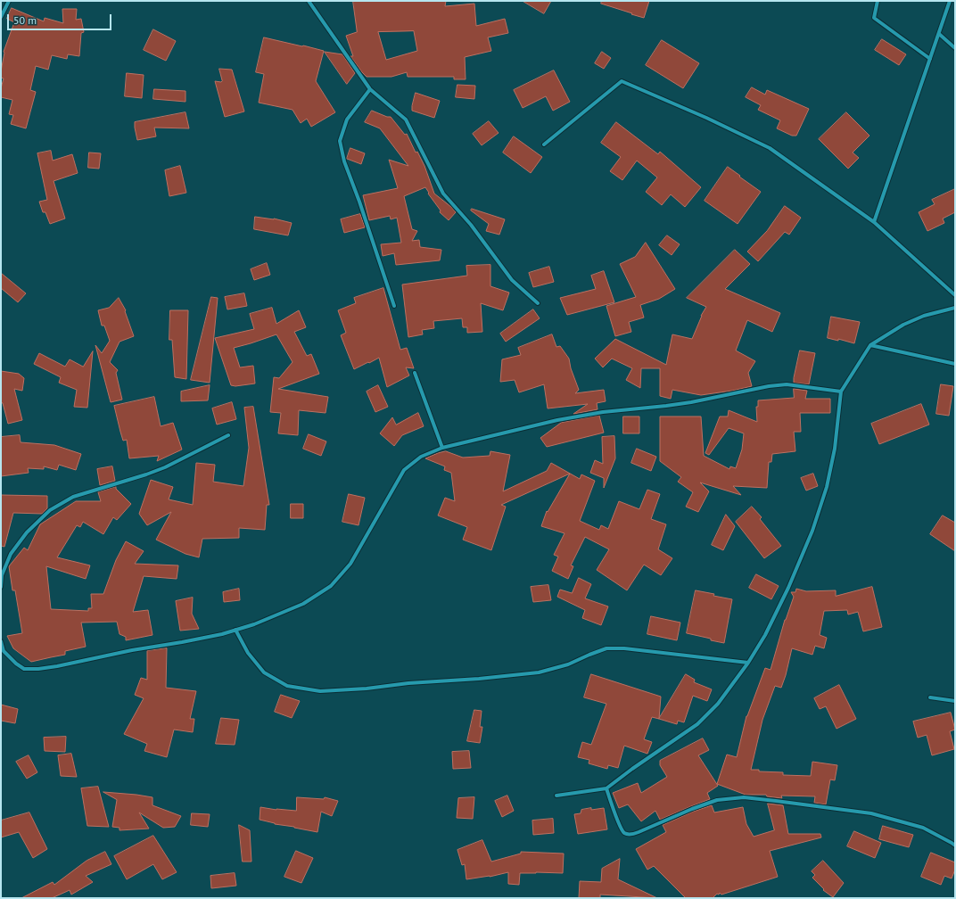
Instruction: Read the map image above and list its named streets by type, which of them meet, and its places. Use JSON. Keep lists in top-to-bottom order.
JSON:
{
  "scale_bar": "50 m"
}
